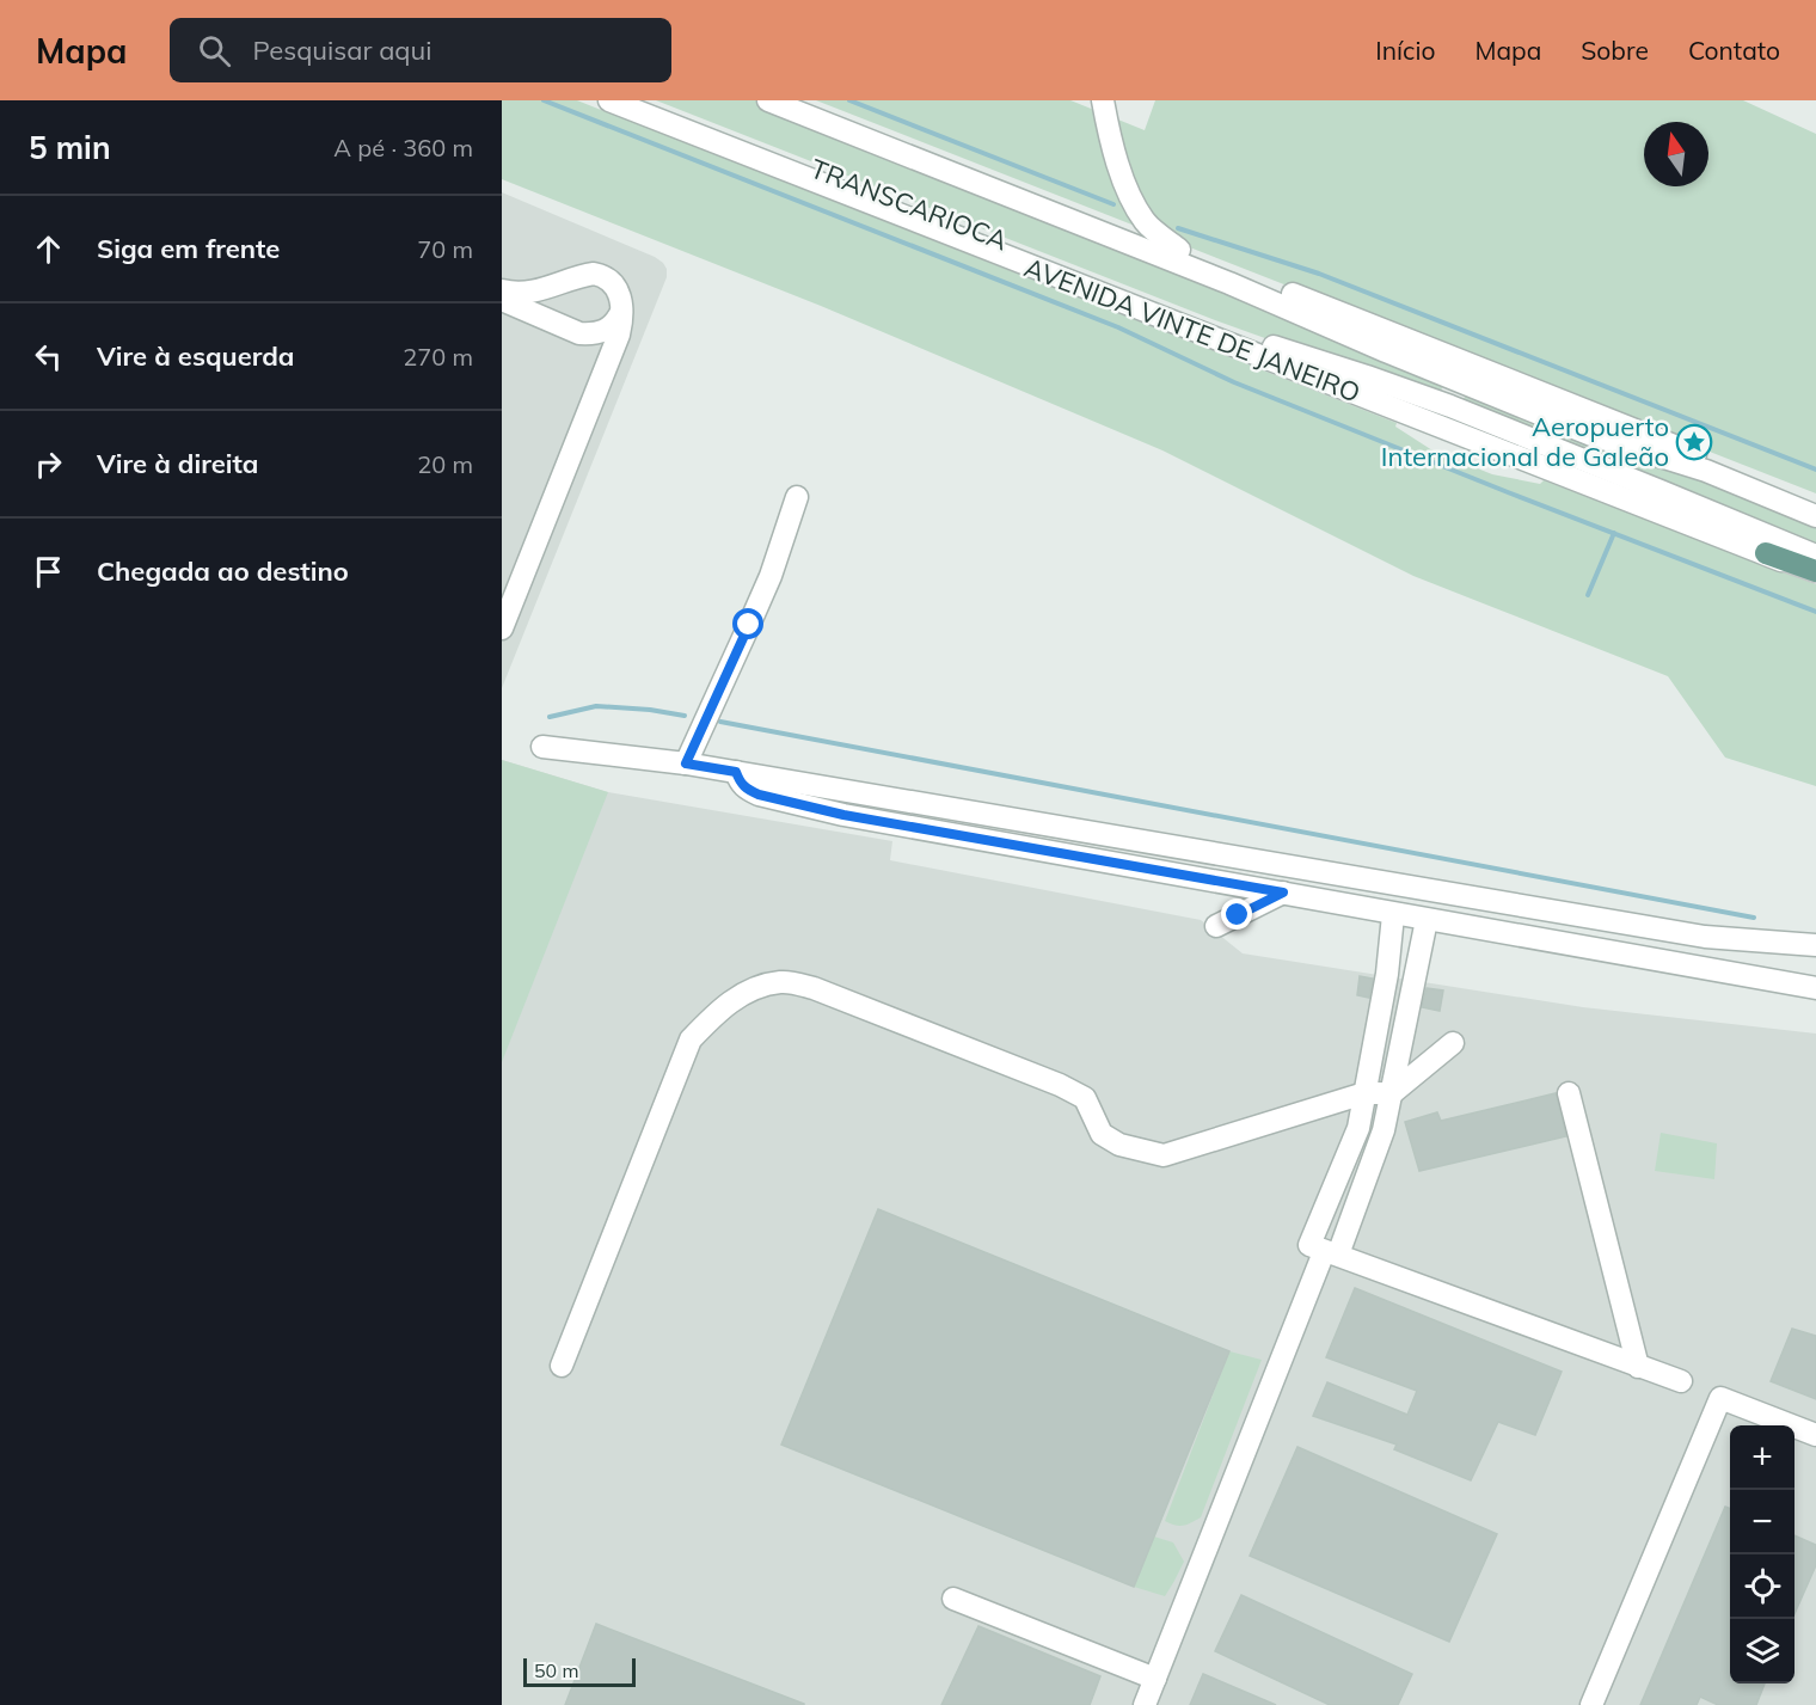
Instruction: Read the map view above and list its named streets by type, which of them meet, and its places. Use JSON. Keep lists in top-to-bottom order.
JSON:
{
  "streets": {
    "street": ["TRANSCARIOCA", "AVENIDA VINTE DE JANEIRO"]
  },
  "places": {
    "place": ["Aeropuerto Internacional de Galeão"]
  },
  "scale_bar": "50 m",
  "north": "top",
  "page": {
    "header": "Mapa",
    "search": "Pesquisar aqui",
    "nav": [
      "Início",
      "Mapa",
      "Sobre",
      "Contato"
    ],
    "heading": ["5 min", "A pé · 360 m"],
    "list": [
      ["Siga em frente", "70 m"],
      ["Vire à esquerda", "270 m"],
      ["Vire à direita", "20 m"],
      "Chegada ao destino"
    ],
    "map_buttons": ["+", "−"],
    "scale": "50 m"
  }
}
